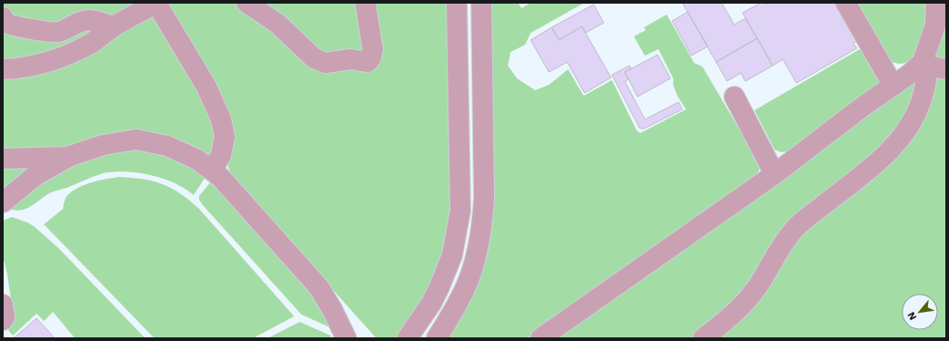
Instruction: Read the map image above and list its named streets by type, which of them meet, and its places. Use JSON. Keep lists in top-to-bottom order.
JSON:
{
  "north": "bottom left"
}
